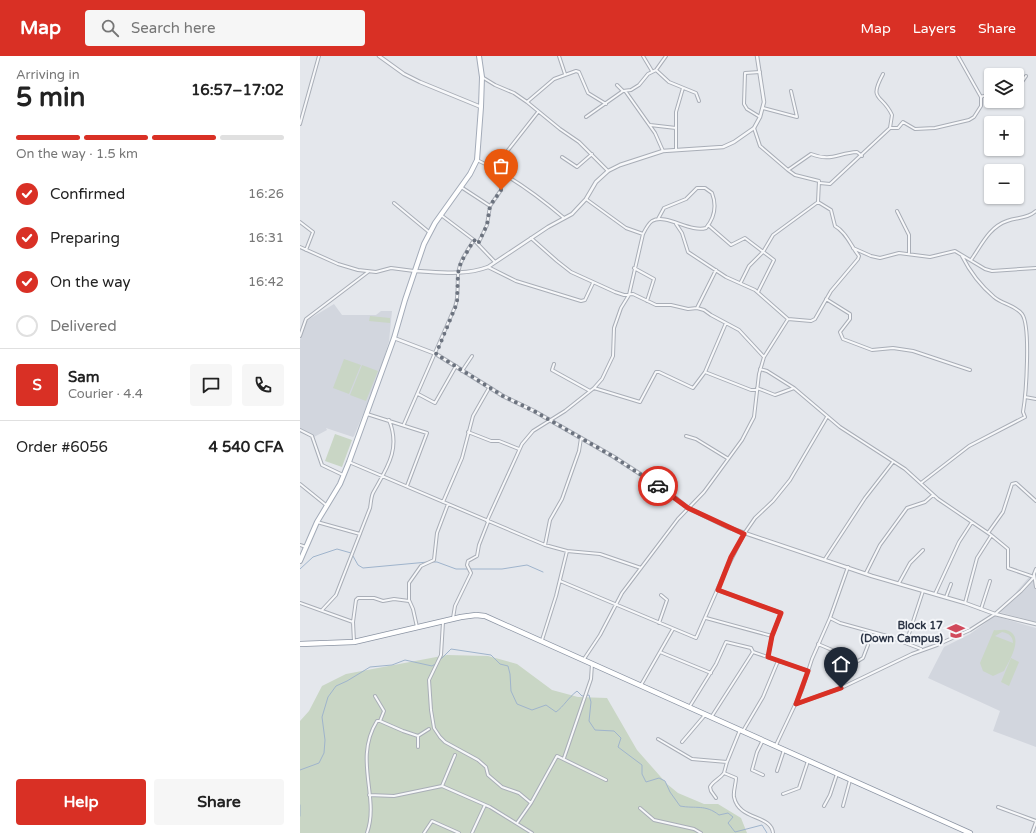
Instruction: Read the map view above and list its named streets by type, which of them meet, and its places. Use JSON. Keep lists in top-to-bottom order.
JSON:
{
  "places": {
    "school or university": ["Block 17 (Down Campus)"]
  },
  "page": {
    "header": "Map",
    "search": "Search here",
    "nav": ["Map", "Layers", "Share"],
    "heading": ["5 min", "Arriving in", "16:57–17:02"],
    "panel": [
      "Sam",
      "Courier · 4.4",
      "Order #6056",
      "4 540 CFA"
    ],
    "map_buttons": ["+", "−"],
    "bar": "On the way · 1.5 km",
    "list": [
      ["Confirmed", "16:26"],
      ["Preparing", "16:31"],
      ["On the way", "16:42"],
      "Delivered"
    ],
    "round": "S",
    "buttons": ["Help", "Share"]
  }
}
